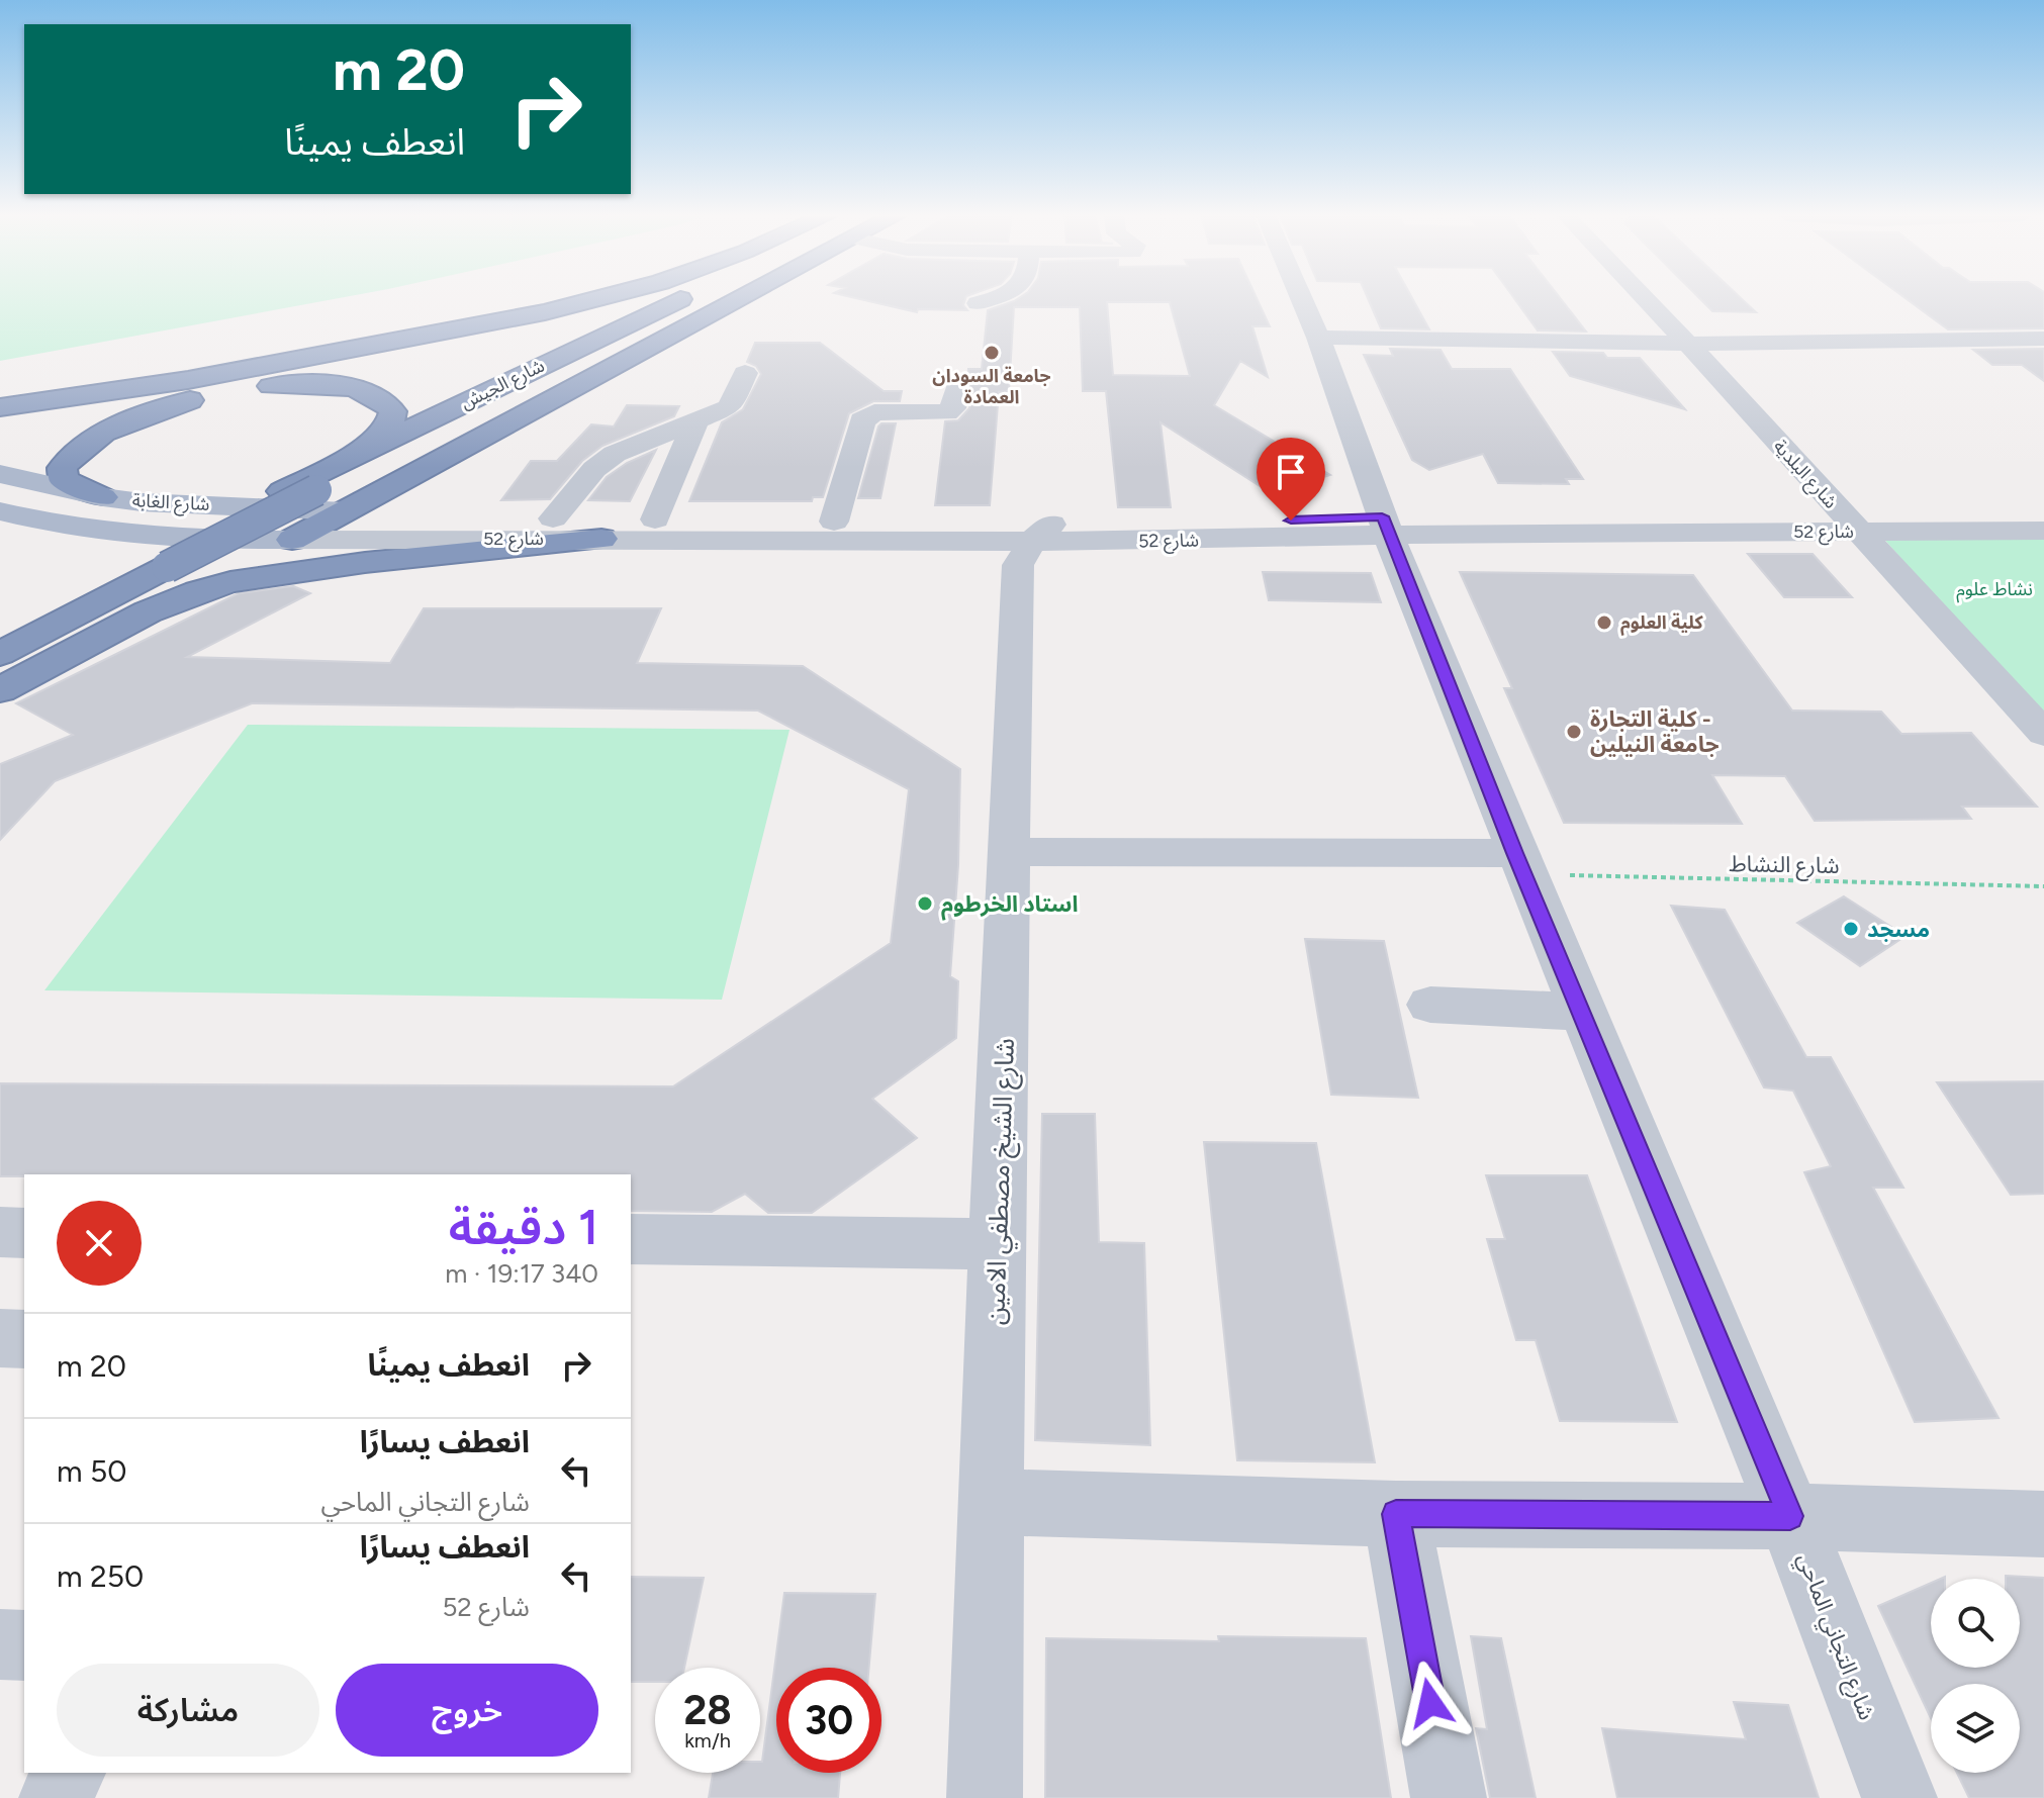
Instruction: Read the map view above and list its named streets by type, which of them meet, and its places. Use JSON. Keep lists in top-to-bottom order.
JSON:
{
  "streets": {
    "highway": ["شارع الجيش"],
    "main road": ["شارع الغابة"],
    "street": [
      "شارع البلدية",
      "شارع 52",
      "شارع الشيخ مصطفي الامين",
      "شارع التجاني الماحي"
    ],
    "path": ["شارع النشاط"]
  },
  "crossings": [
    ["شارع البلدية", "شارع 52"],
    ["شارع الغابة", "شارع 52"],
    ["شارع 52", "شارع الشيخ مصطفي الامين"],
    ["شارع 52", "شارع التجاني الماحي"],
    ["شارع النشاط", "شارع التجاني الماحي"]
  ],
  "parks": ["نشاط علوم"],
  "places": [
    "جامعة السودان العمادة",
    "كلية العلوم",
    "كلية التجارة - جامعة النيلين",
    "استاد الخرطوم",
    "مسجد"
  ],
  "page": {
    "turn": ["20 m", "انعطف يمينًا"],
    "heading": ["1 دقيقة", "340 m · 19:17"],
    "list": [
      {
        "name": "انعطف يمينًا",
        "value": "20 m"
      },
      {
        "name": "انعطف يسارًا",
        "note": "شارع التجاني الماحي",
        "value": "50 m"
      },
      {
        "name": "انعطف يسارًا",
        "note": "شارع 52",
        "value": "250 m"
      }
    ],
    "buttons": ["خروج", "مشاركة"],
    "speed": "28 km/h",
    "limit": "30"
  }
}
